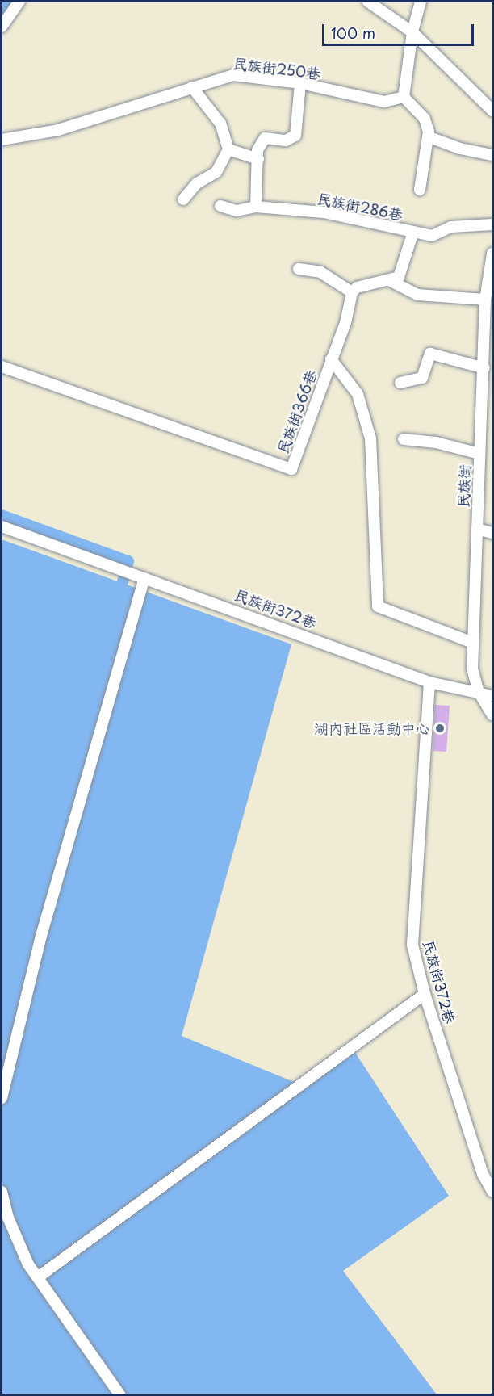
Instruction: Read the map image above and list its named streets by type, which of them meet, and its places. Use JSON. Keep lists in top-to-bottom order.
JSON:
{
  "streets": {
    "street": [
      "民族街250巷",
      "民族街286巷",
      "民族街366巷",
      "民族街",
      "民族街372巷"
    ]
  },
  "crossings": [
    ["民族街366巷", "民族街"],
    ["民族街", "民族街372巷"]
  ],
  "places": ["湖內社區活動中心"],
  "scale_bar": "100 m"
}
